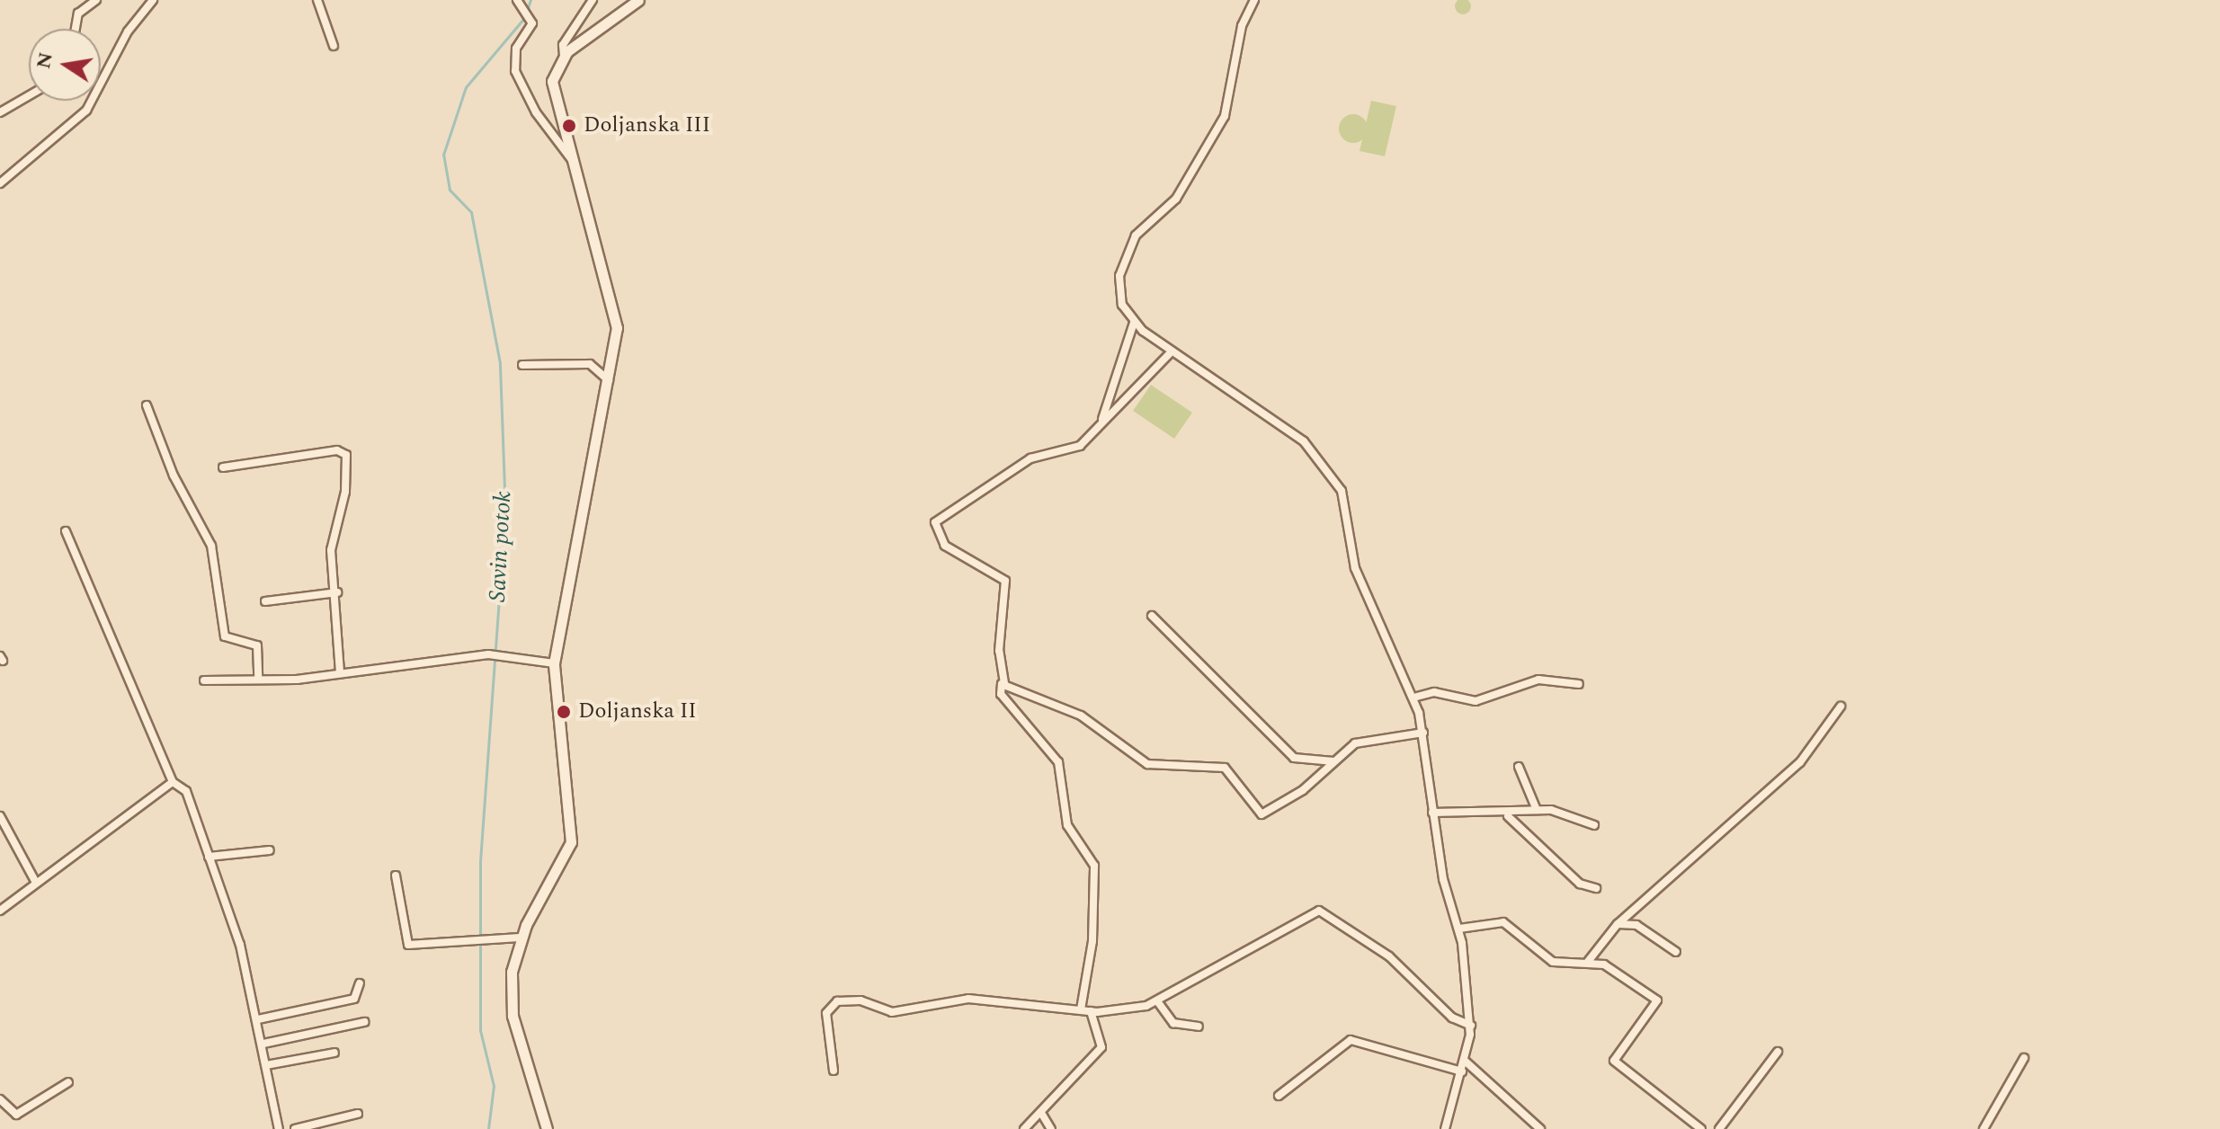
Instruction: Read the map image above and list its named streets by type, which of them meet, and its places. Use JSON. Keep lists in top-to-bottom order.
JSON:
{
  "water": ["Savin potok"],
  "places": ["Doljanska III", "Doljanska II"],
  "north": "left"
}
